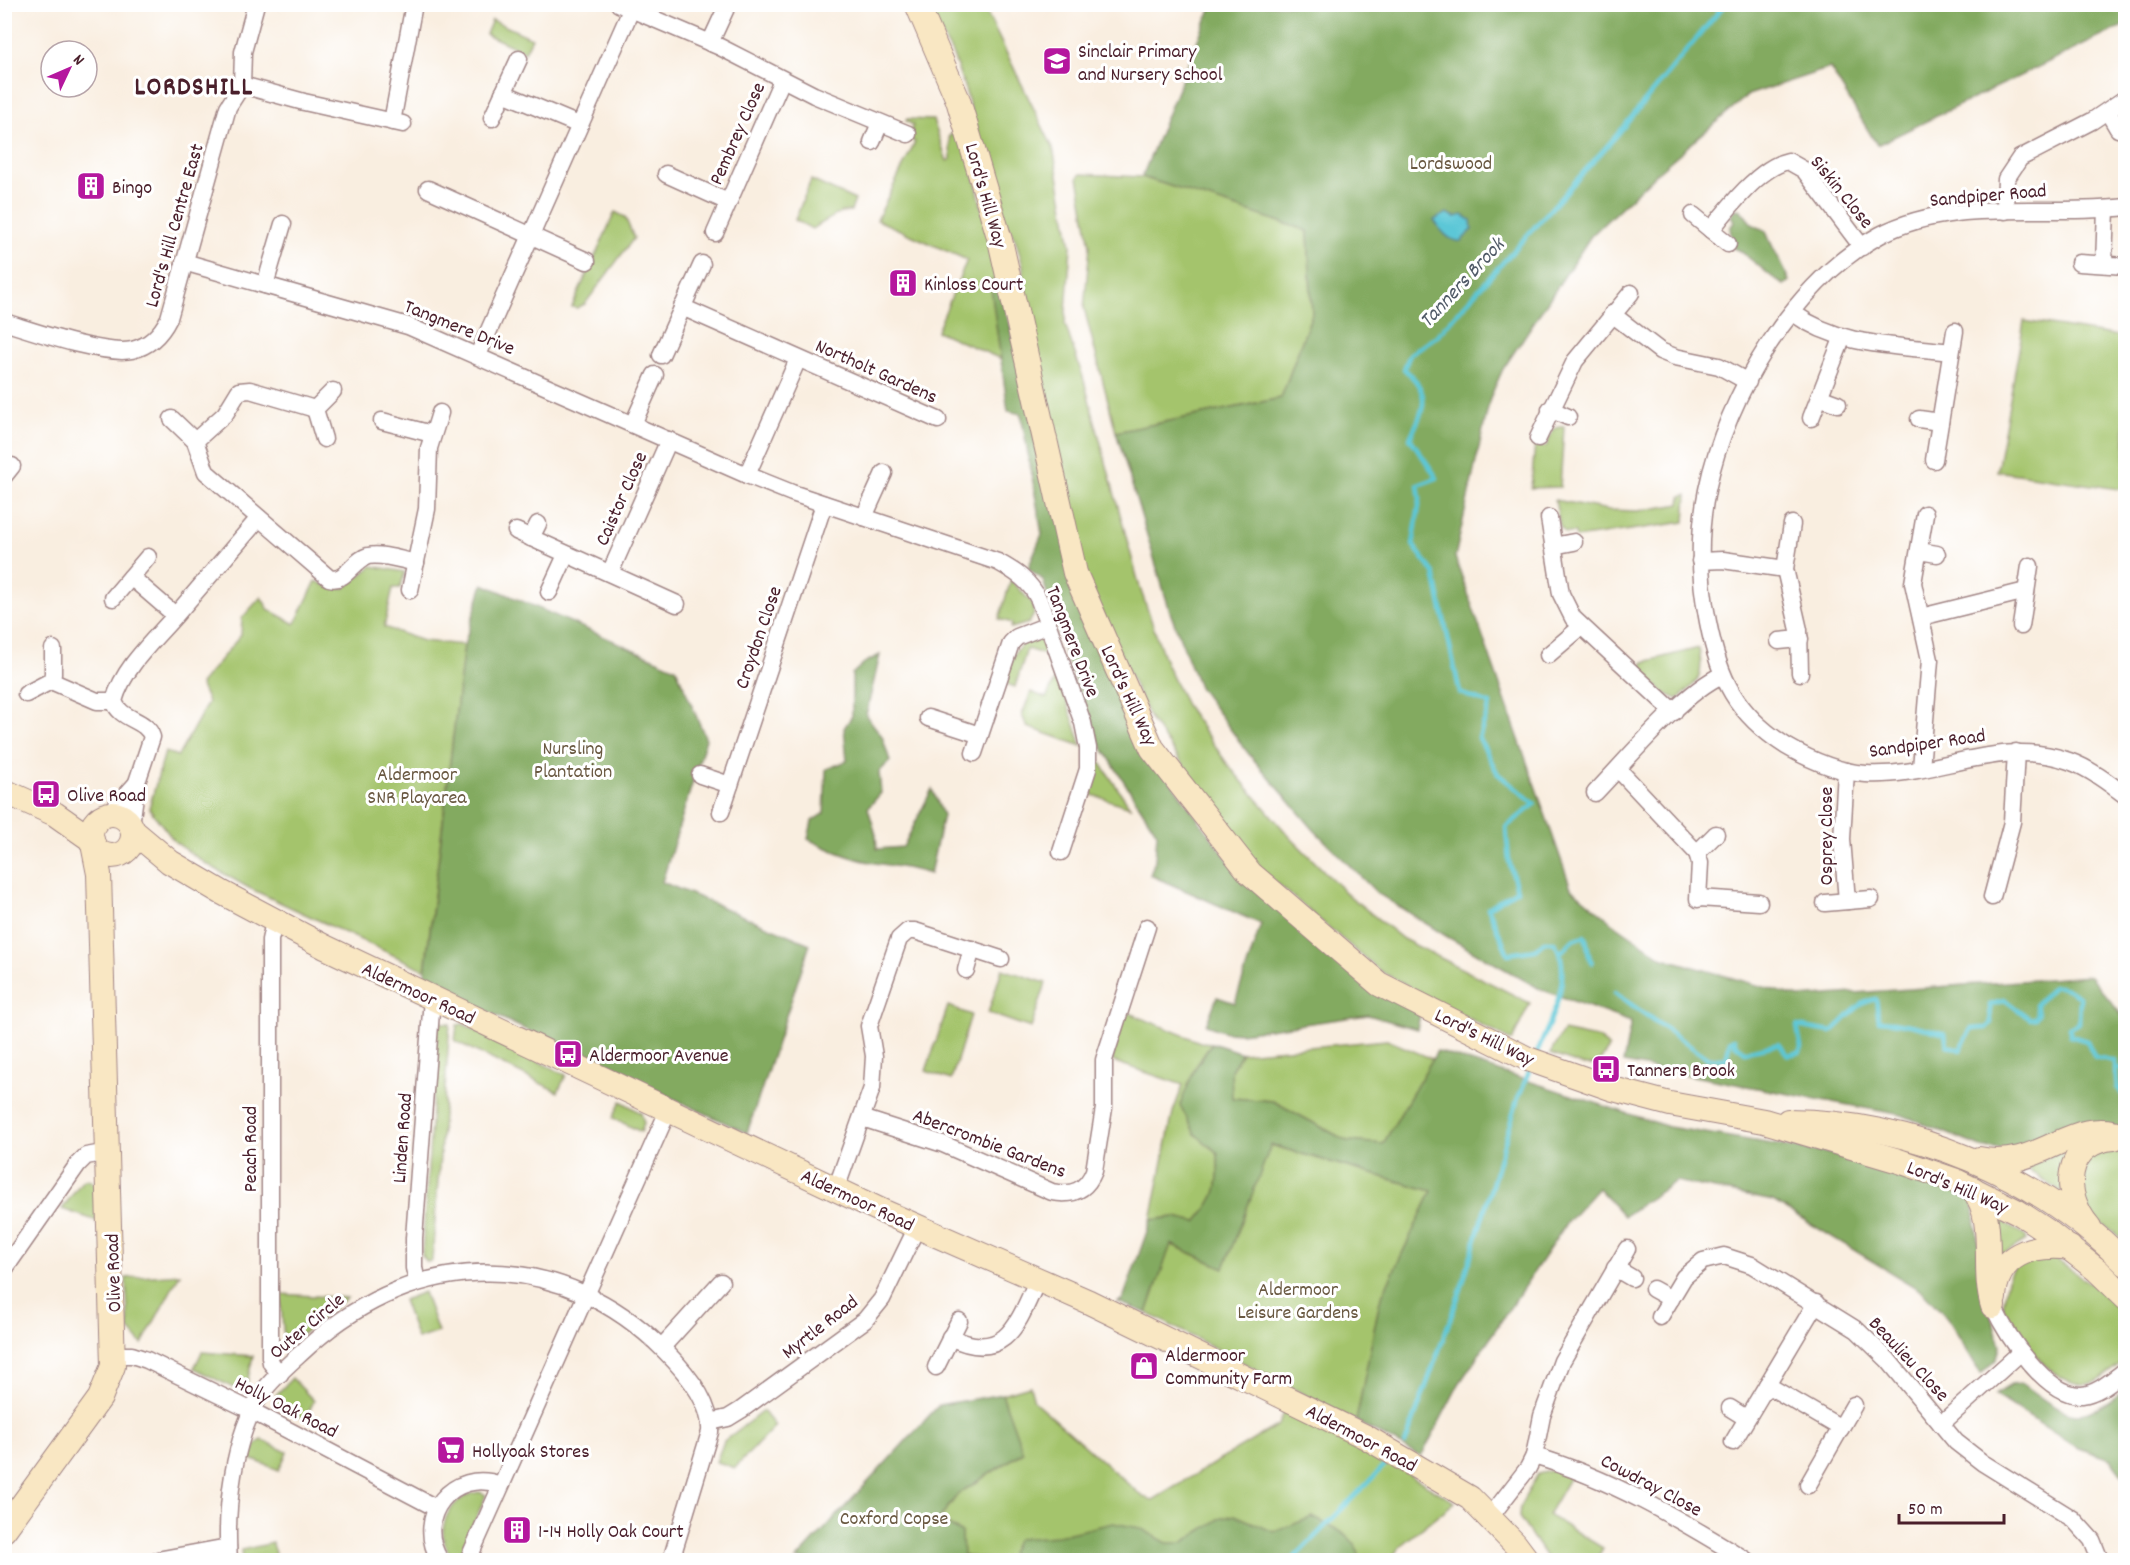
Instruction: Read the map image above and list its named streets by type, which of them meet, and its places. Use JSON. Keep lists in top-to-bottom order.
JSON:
{
  "streets": {
    "street": [
      "Pembrey Close",
      "Siskin Close",
      "Sandpiper Road",
      "Lord's Hill Way",
      "Lord's Hill Centre East",
      "Tangmere Drive",
      "Northolt Gardens",
      "Caistor Close",
      "Croydon Close",
      "Osprey Close",
      "Aldermoor Road",
      "Linden Road",
      "Abercrombie Gardens",
      "Peach Road",
      "Olive Road",
      "Outer Circle",
      "Myrtle Road",
      "Beaulieu Close",
      "Holly Oak Road",
      "Cowdray Close"
    ]
  },
  "crossings": [
    ["Siskin Close", "Sandpiper Road"],
    ["Sandpiper Road", "Osprey Close"],
    ["Lord's Hill Centre East", "Tangmere Drive"],
    ["Tangmere Drive", "Northolt Gardens"],
    ["Tangmere Drive", "Caistor Close"],
    ["Tangmere Drive", "Croydon Close"],
    ["Aldermoor Road", "Linden Road"],
    ["Aldermoor Road", "Peach Road"],
    ["Aldermoor Road", "Olive Road"],
    ["Aldermoor Road", "Myrtle Road"],
    ["Linden Road", "Outer Circle"],
    ["Peach Road", "Outer Circle"],
    ["Olive Road", "Holly Oak Road"],
    ["Outer Circle", "Myrtle Road"],
    ["Outer Circle", "Holly Oak Road"]
  ],
  "districts": ["LORDSHILL"],
  "water": ["Tanners Brook"],
  "parks": [
    "Lordswood",
    "Nursling Plantation",
    "Aldermoor SNR Playarea",
    "Aldermoor Leisure Gardens",
    "Coxford Copse"
  ],
  "places": {
    "school or university": ["Sinclair Primary and Nursery School"],
    "building": ["Bingo", "Kinloss Court", "1-14 Holly Oak Court"],
    "bus stop": ["Olive Road", "Aldermoor Avenue", "Tanners Brook"],
    "shop": ["Aldermoor Community Farm"],
    "supermarket": ["Hollyoak Stores"]
  },
  "scale_bar": "50 m",
  "north": "top right"
}
